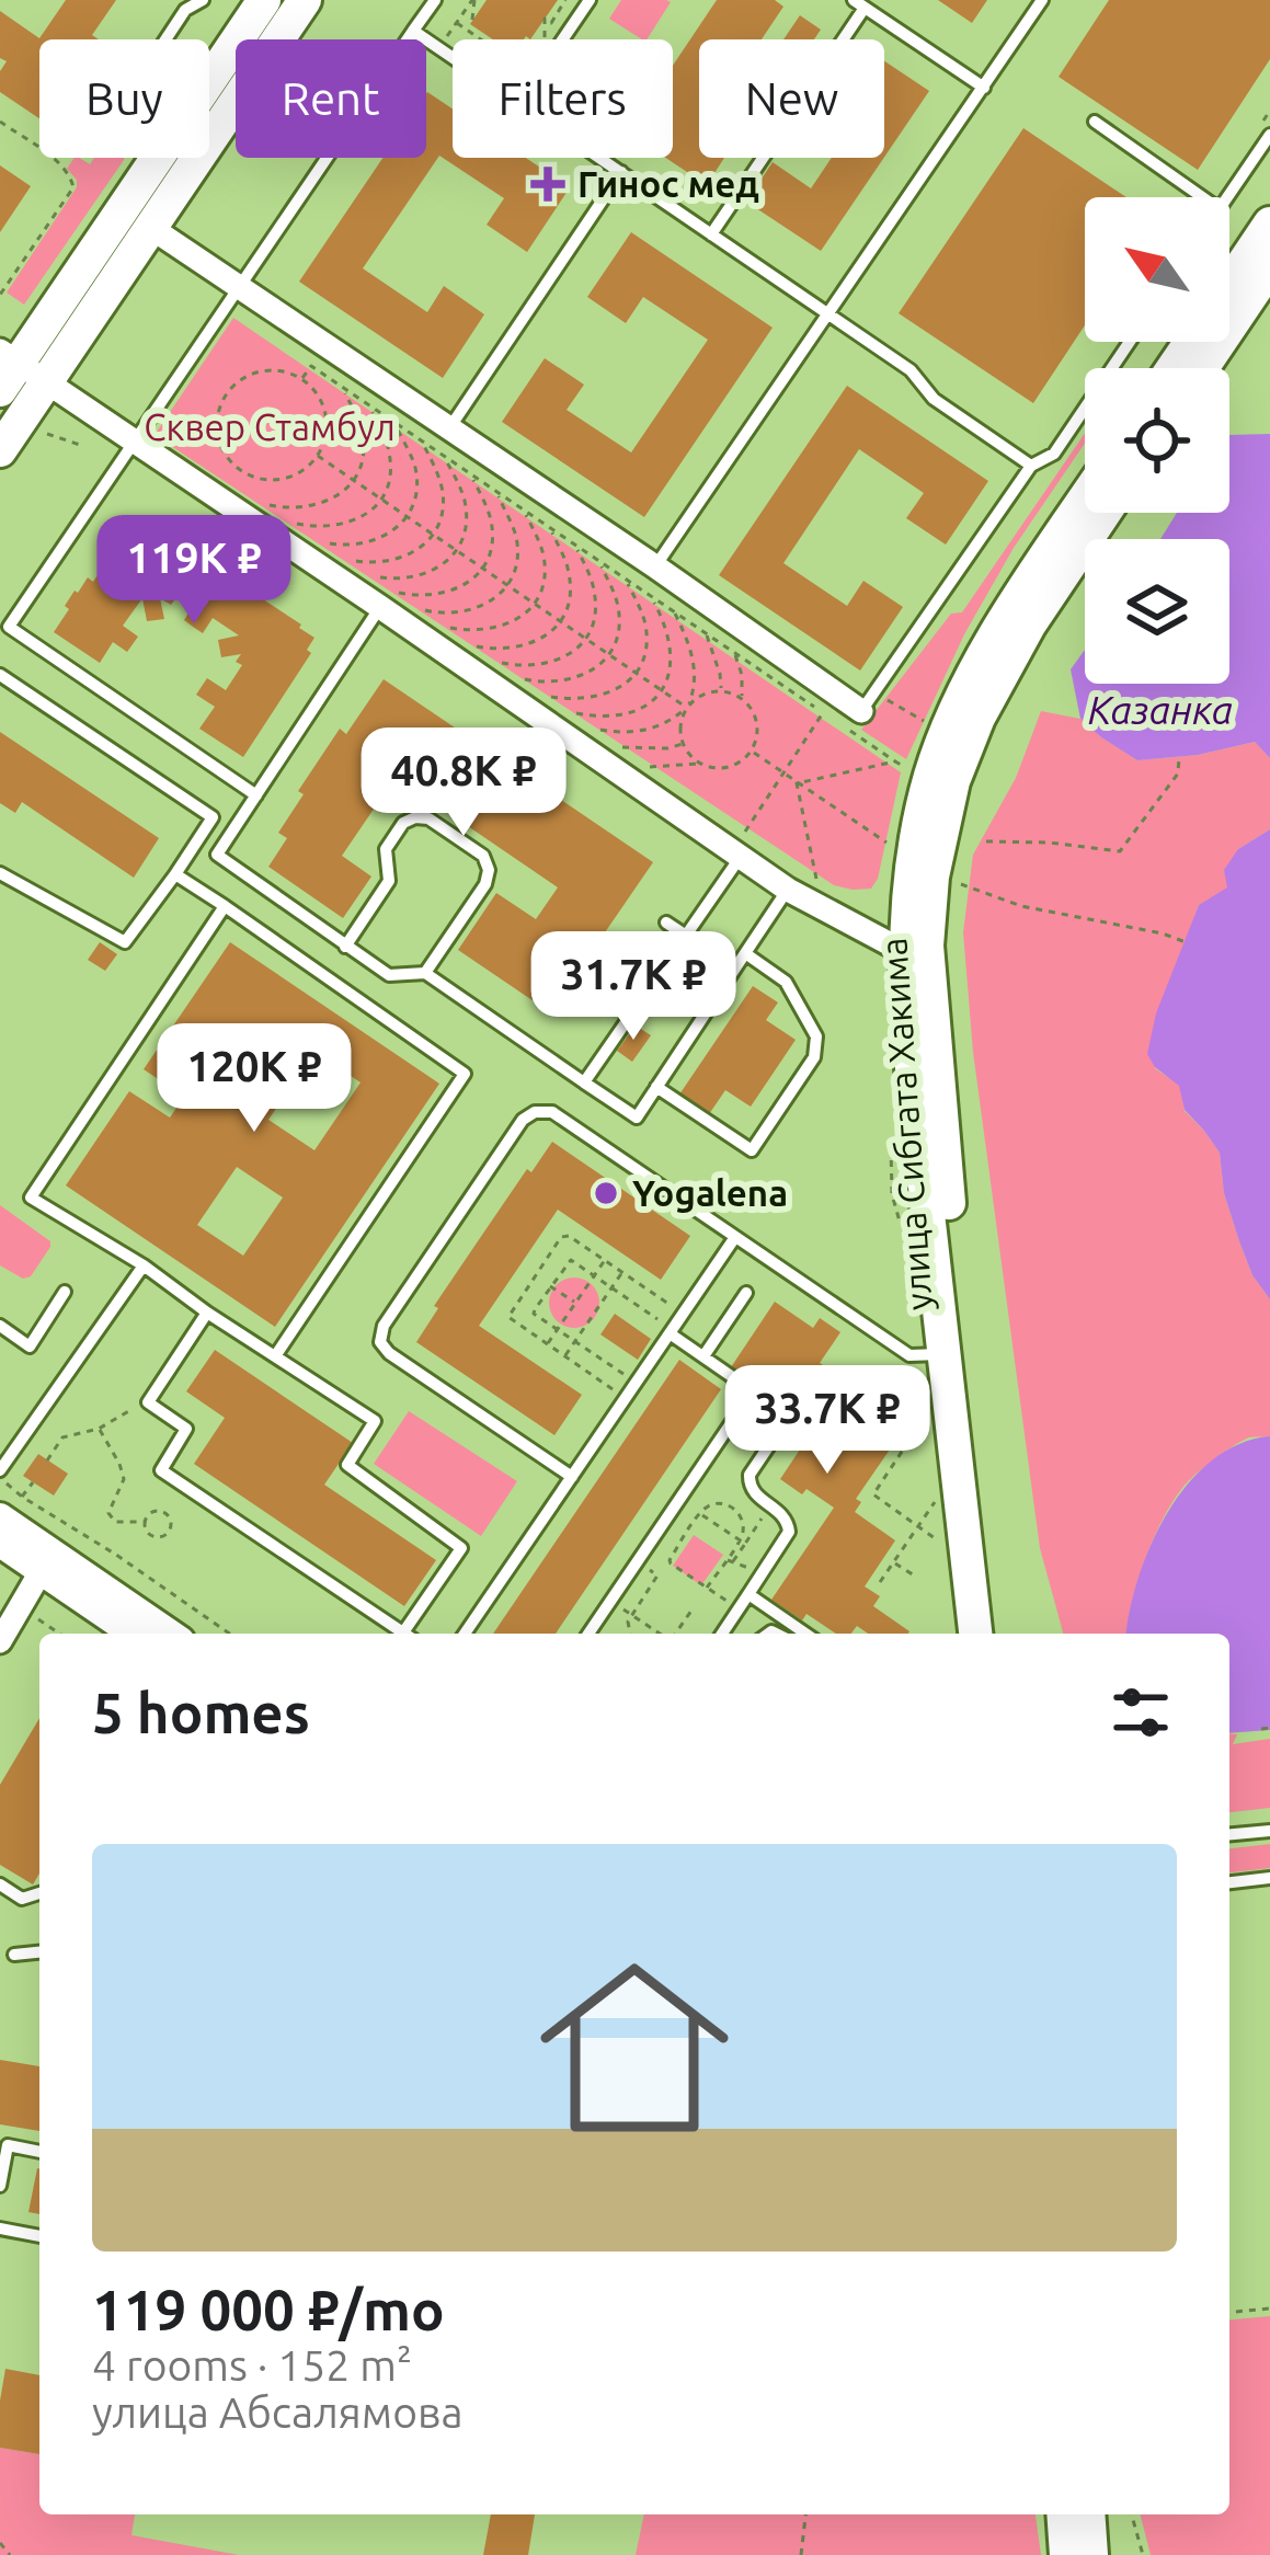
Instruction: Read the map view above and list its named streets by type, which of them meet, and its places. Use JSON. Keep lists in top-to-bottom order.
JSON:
{
  "streets": {
    "main road": ["улица Сибгата Хакима"]
  },
  "water": ["Казанка"],
  "parks": ["Сквер Стамбул"],
  "places": {
    "health": ["Гинос мед"],
    "other": ["Yogalena"]
  },
  "north": "top left",
  "page": {
    "chip": [
      "Buy",
      "Rent",
      "Filters",
      "New"
    ],
    "price": [
      "119K ₽",
      "40.8K ₽",
      "31.7K ₽",
      "120K ₽",
      "33.7K ₽"
    ],
    "heading": "5 homes",
    "list": [
      {
        "name": "119 000 ₽/mo",
        "note": "4 rooms · 152 m² · улица Абсалямова"
      }
    ]
  }
}
